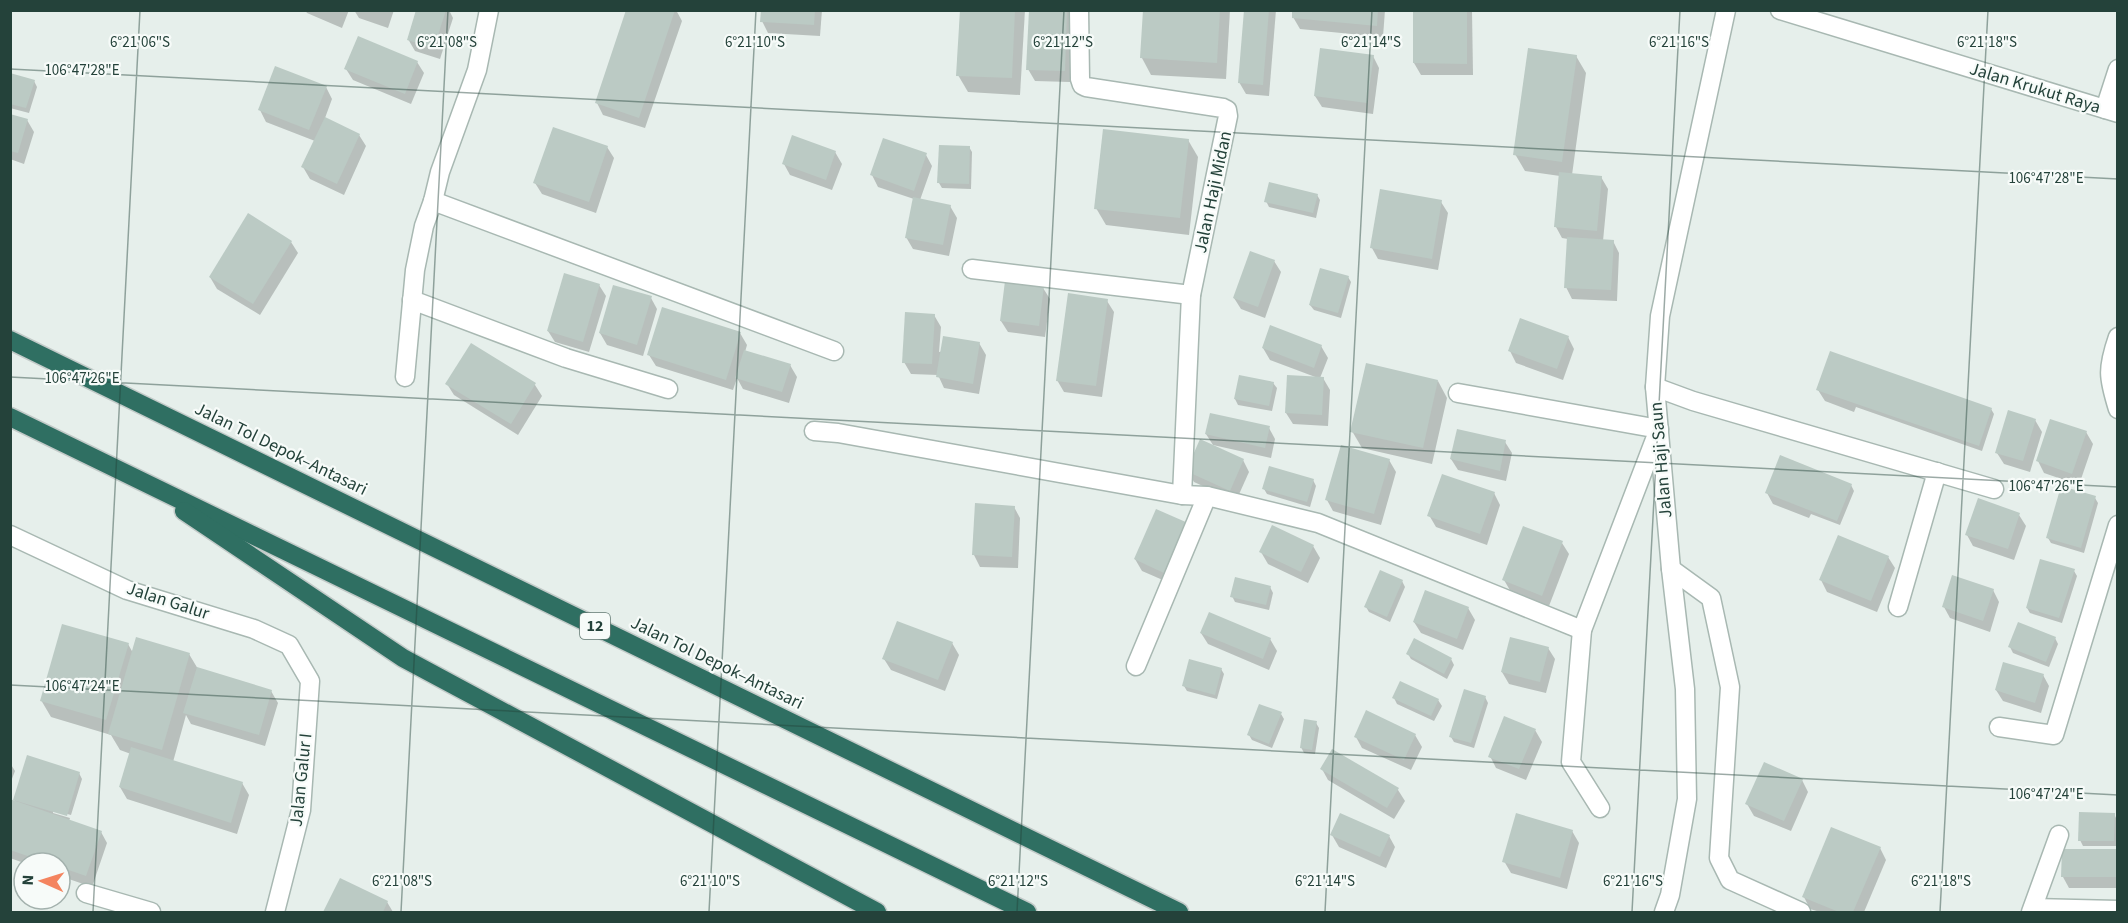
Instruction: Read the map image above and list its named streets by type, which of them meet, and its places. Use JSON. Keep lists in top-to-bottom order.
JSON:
{
  "streets": {
    "highway": ["Jalan Tol Depok–Antasari", "12"],
    "street": [
      "Jalan Krukut Raya",
      "Jalan Haji Midan",
      "Jalan Haji Saun",
      "Jalan Galur",
      "Jalan Galur I"
    ]
  },
  "crossings": [
    ["Jalan Galur", "Jalan Galur I"]
  ],
  "north": "left",
  "coordinates": [
    "6°21'06\"S",
    "6°21'08\"S",
    "6°21'10\"S",
    "6°21'12\"S",
    "6°21'14\"S",
    "6°21'16\"S",
    "6°21'18\"S",
    "106°47'28\"E",
    "106°47'26\"E",
    "106°47'24\"E"
  ]
}
